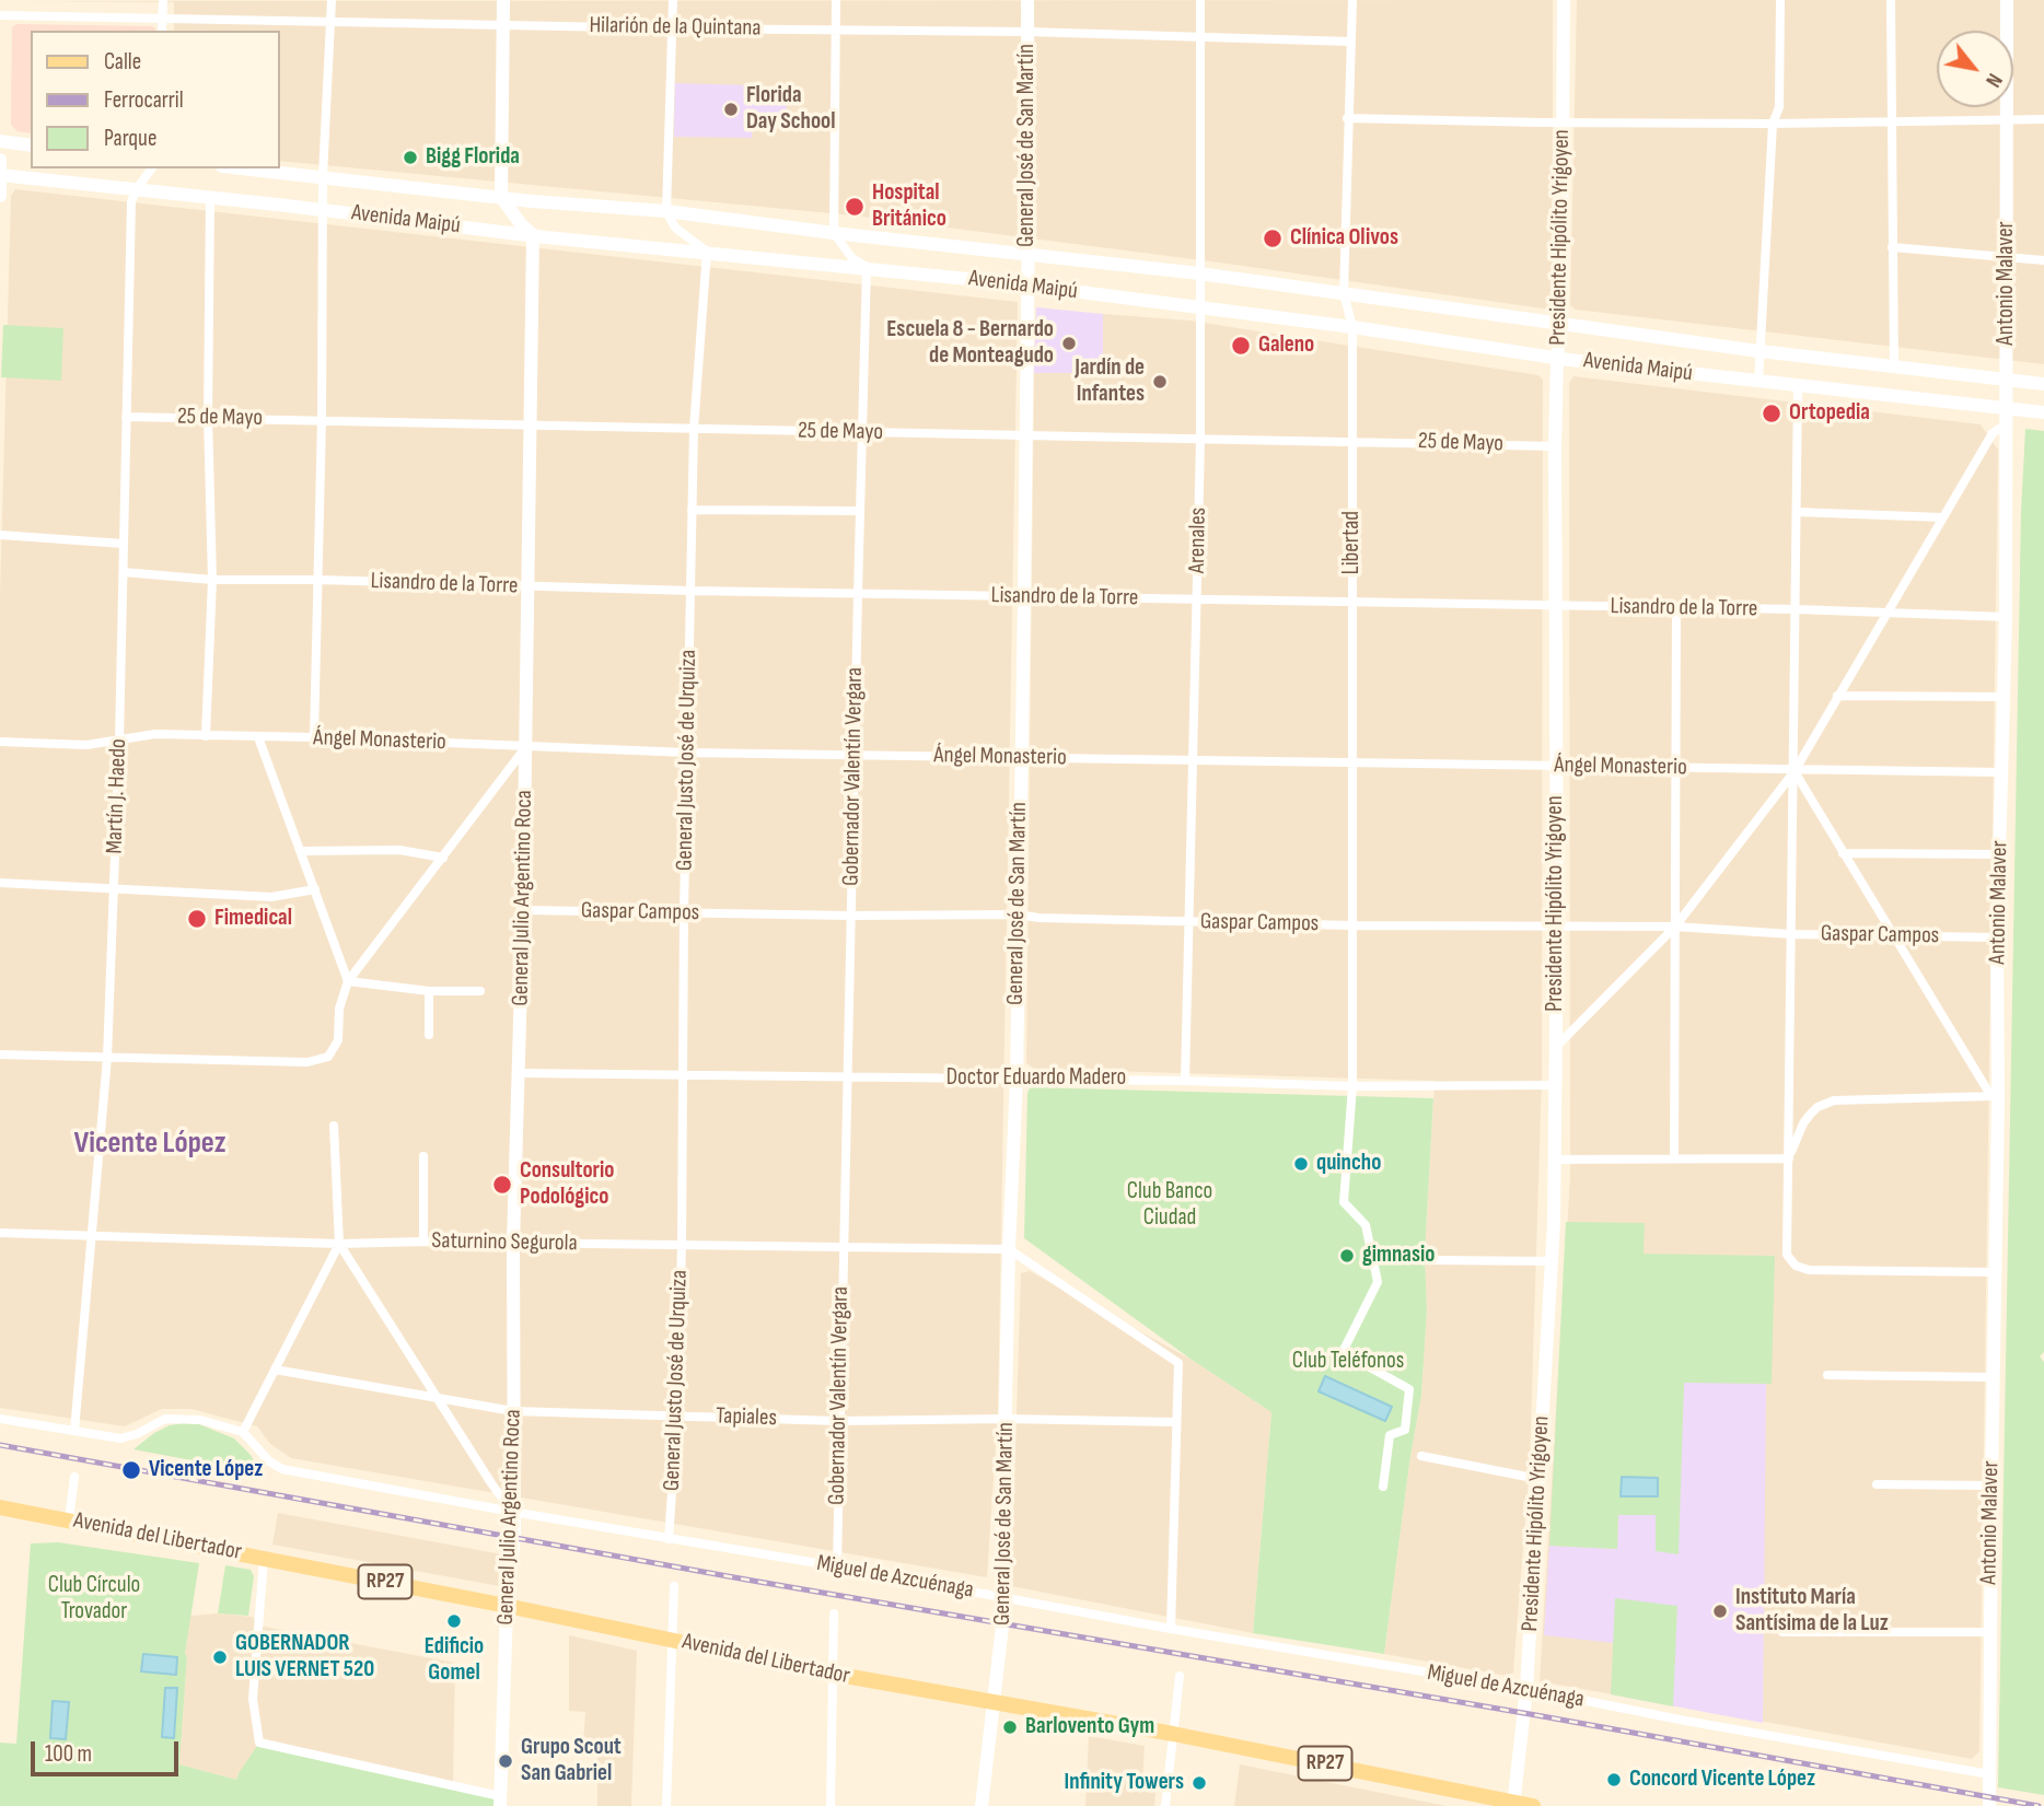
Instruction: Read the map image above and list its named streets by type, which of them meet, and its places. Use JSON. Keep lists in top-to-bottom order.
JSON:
{
  "streets": {
    "main road": ["Avenida del Libertador", "RP27"],
    "street": [
      "Hilarión de la Quintana",
      "General José de San Martín",
      "Avenida Maipú",
      "Presidente Hipólito Yrigoyen",
      "Antonio Malaver",
      "25 de Mayo",
      "Arenales",
      "Libertad",
      "Lisandro de la Torre",
      "Ángel Monasterio",
      "General Justo José de Urquiza",
      "Gobernador Valentín Vergara",
      "Martín J. Haedo",
      "General Julio Argentino Roca",
      "Gaspar Campos",
      "Doctor Eduardo Madero",
      "Saturnino Segurola",
      "Tapiales",
      "Miguel de Azcuénaga"
    ]
  },
  "crossings": [
    ["Hilarión de la Quintana", "General José de San Martín"],
    ["Hilarión de la Quintana", "Arenales"],
    ["Hilarión de la Quintana", "Libertad"],
    ["General José de San Martín", "Avenida Maipú"],
    ["General José de San Martín", "25 de Mayo"],
    ["General José de San Martín", "Lisandro de la Torre"],
    ["General José de San Martín", "Ángel Monasterio"],
    ["General José de San Martín", "Gaspar Campos"],
    ["General José de San Martín", "Doctor Eduardo Madero"],
    ["General José de San Martín", "Saturnino Segurola"],
    ["General José de San Martín", "Tapiales"],
    ["General José de San Martín", "Avenida del Libertador"],
    ["General José de San Martín", "Miguel de Azcuénaga"],
    ["Avenida Maipú", "Presidente Hipólito Yrigoyen"],
    ["Avenida Maipú", "Antonio Malaver"],
    ["Avenida Maipú", "Arenales"],
    ["Avenida Maipú", "Libertad"],
    ["Avenida Maipú", "General Justo José de Urquiza"],
    ["Avenida Maipú", "Gobernador Valentín Vergara"],
    ["Avenida Maipú", "Martín J. Haedo"],
    ["Avenida Maipú", "General Julio Argentino Roca"],
    ["Presidente Hipólito Yrigoyen", "25 de Mayo"],
    ["Presidente Hipólito Yrigoyen", "Lisandro de la Torre"],
    ["Presidente Hipólito Yrigoyen", "Ángel Monasterio"],
    ["Presidente Hipólito Yrigoyen", "Gaspar Campos"],
    ["Presidente Hipólito Yrigoyen", "Doctor Eduardo Madero"],
    ["Presidente Hipólito Yrigoyen", "Avenida del Libertador"],
    ["Presidente Hipólito Yrigoyen", "Miguel de Azcuénaga"],
    ["Antonio Malaver", "Lisandro de la Torre"],
    ["Antonio Malaver", "Ángel Monasterio"],
    ["Antonio Malaver", "Gaspar Campos"],
    ["Antonio Malaver", "Miguel de Azcuénaga"],
    ["25 de Mayo", "Arenales"],
    ["25 de Mayo", "Libertad"],
    ["25 de Mayo", "General Justo José de Urquiza"],
    ["25 de Mayo", "Gobernador Valentín Vergara"],
    ["25 de Mayo", "Martín J. Haedo"],
    ["25 de Mayo", "General Julio Argentino Roca"],
    ["Arenales", "Lisandro de la Torre"],
    ["Arenales", "Ángel Monasterio"],
    ["Arenales", "Gaspar Campos"],
    ["Arenales", "Doctor Eduardo Madero"],
    ["Libertad", "Lisandro de la Torre"],
    ["Libertad", "Ángel Monasterio"],
    ["Libertad", "Gaspar Campos"],
    ["Libertad", "Doctor Eduardo Madero"],
    ["Lisandro de la Torre", "General Justo José de Urquiza"],
    ["Lisandro de la Torre", "Gobernador Valentín Vergara"],
    ["Lisandro de la Torre", "Martín J. Haedo"],
    ["Lisandro de la Torre", "General Julio Argentino Roca"],
    ["Ángel Monasterio", "General Justo José de Urquiza"],
    ["Ángel Monasterio", "Gobernador Valentín Vergara"],
    ["Ángel Monasterio", "Martín J. Haedo"],
    ["Ángel Monasterio", "General Julio Argentino Roca"],
    ["General Justo José de Urquiza", "Gaspar Campos"],
    ["General Justo José de Urquiza", "Doctor Eduardo Madero"],
    ["General Justo José de Urquiza", "Saturnino Segurola"],
    ["General Justo José de Urquiza", "Tapiales"],
    ["General Justo José de Urquiza", "Miguel de Azcuénaga"],
    ["Gobernador Valentín Vergara", "Gaspar Campos"],
    ["Gobernador Valentín Vergara", "Doctor Eduardo Madero"],
    ["Gobernador Valentín Vergara", "Saturnino Segurola"],
    ["Gobernador Valentín Vergara", "Tapiales"],
    ["Gobernador Valentín Vergara", "Miguel de Azcuénaga"],
    ["Martín J. Haedo", "Saturnino Segurola"],
    ["General Julio Argentino Roca", "Gaspar Campos"],
    ["General Julio Argentino Roca", "Doctor Eduardo Madero"],
    ["General Julio Argentino Roca", "Saturnino Segurola"],
    ["General Julio Argentino Roca", "Tapiales"],
    ["General Julio Argentino Roca", "Avenida del Libertador"],
    ["General Julio Argentino Roca", "Miguel de Azcuénaga"]
  ],
  "districts": ["Vicente López"],
  "parks": ["Club Banco Ciudad", "Club Teléfonos", "Club Círculo Trovador"],
  "places": [
    "Florida Day School",
    "Bigg Florida",
    "Hospital Británico",
    "Clínica Olivos",
    "Escuela 8 - Bernardo de Monteagudo",
    "Galeno",
    "Jardín de Infantes",
    "Ortopedia",
    "Fimedical",
    "quincho",
    "Consultorio Podológico",
    "gimnasio",
    "Vicente López",
    "Instituto María Santísima de la Luz",
    "Edificio Gomel",
    "GOBERNADOR LUIS VERNET 520",
    "Barlovento Gym",
    "Grupo Scout San Gabriel",
    "Concord Vicente López",
    "Infinity Towers"
  ],
  "legend": ["Calle", "Ferrocarril", "Parque"],
  "scale_bar": "100 m",
  "north": "bottom right"
}
